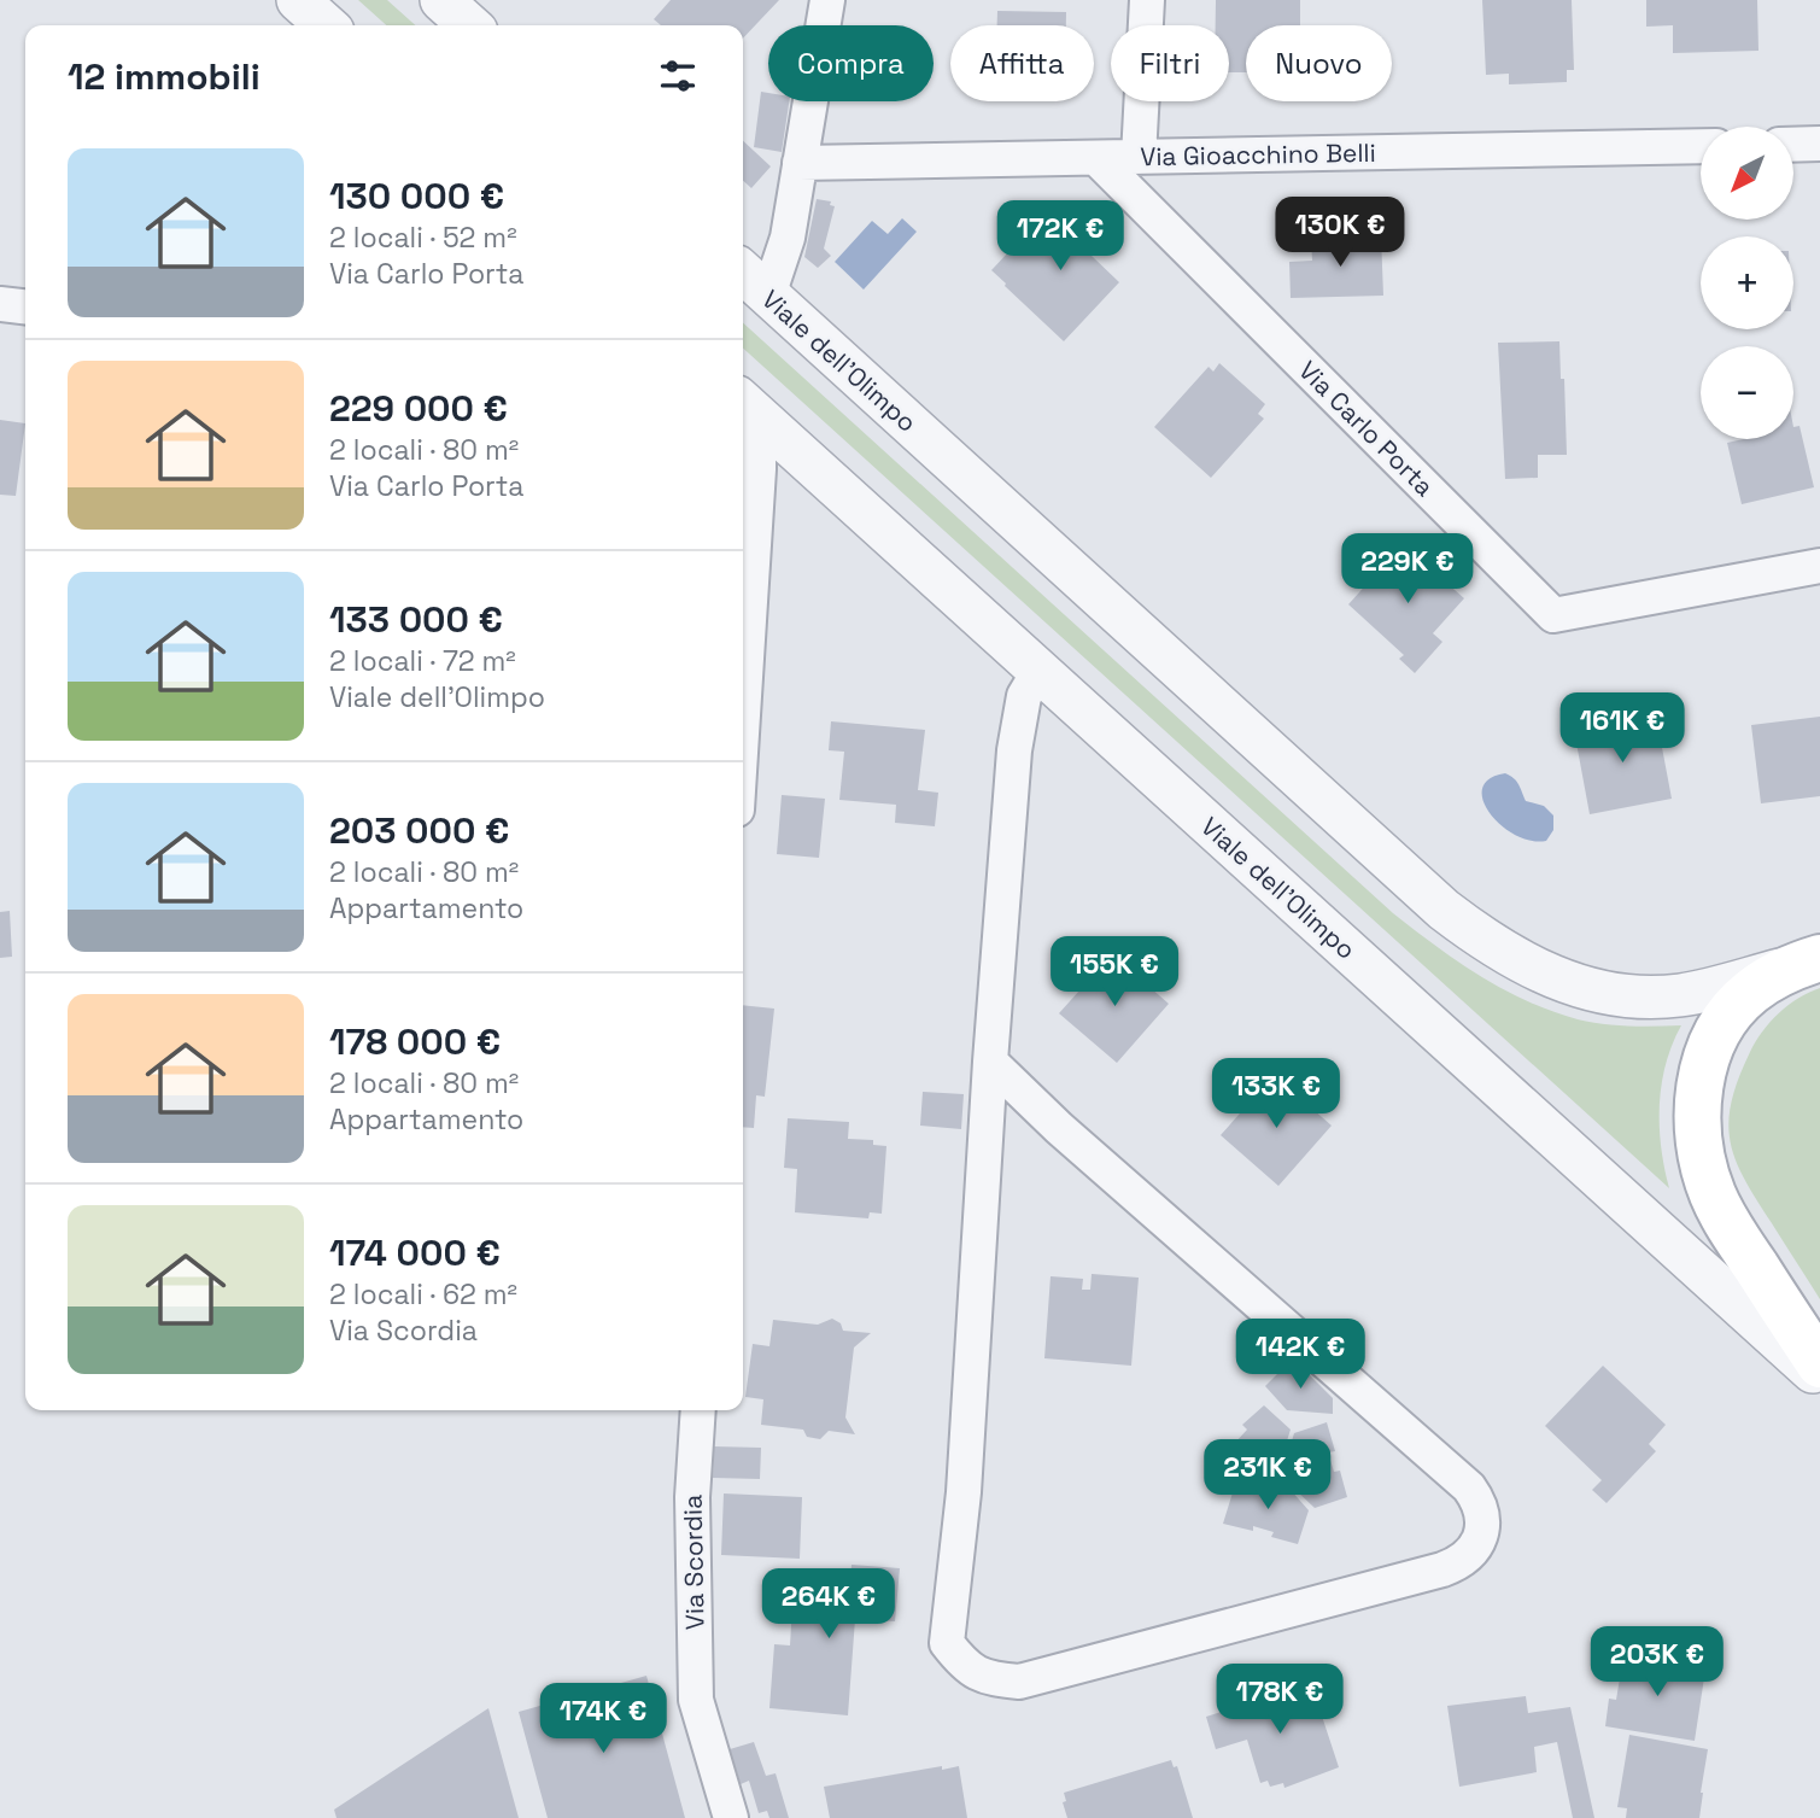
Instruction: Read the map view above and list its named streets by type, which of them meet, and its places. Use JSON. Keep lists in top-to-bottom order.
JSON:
{
  "streets": {
    "street": [
      "Via Gioacchino Belli",
      "Viale dell'Olimpo",
      "Via Carlo Porta",
      "Via Scordia"
    ]
  },
  "crossings": [
    ["Via Gioacchino Belli", "Via Carlo Porta"]
  ],
  "north": "bottom left",
  "page": {
    "chip": [
      "Compra",
      "Affitta",
      "Filtri",
      "Nuovo"
    ],
    "heading": "12 immobili",
    "map_buttons": ["+", "−"],
    "list": [
      {
        "name": "130 000 €",
        "note": "2 locali · 52 m² · Via Carlo Porta"
      },
      {
        "name": "229 000 €",
        "note": "2 locali · 80 m² · Via Carlo Porta"
      },
      {
        "name": "133 000 €",
        "note": "2 locali · 72 m² · Viale dell'Olimpo"
      },
      {
        "name": "203 000 €",
        "note": "2 locali · 80 m² · Appartamento"
      },
      {
        "name": "178 000 €",
        "note": "2 locali · 80 m² · Appartamento"
      },
      {
        "name": "174 000 €",
        "note": "2 locali · 62 m² · Via Scordia"
      }
    ],
    "price": [
      "130K €",
      "172K €",
      "229K €",
      "161K €",
      "155K €",
      "133K €",
      "142K €",
      "231K €",
      "264K €",
      "203K €",
      "178K €",
      "174K €"
    ]
  }
}
